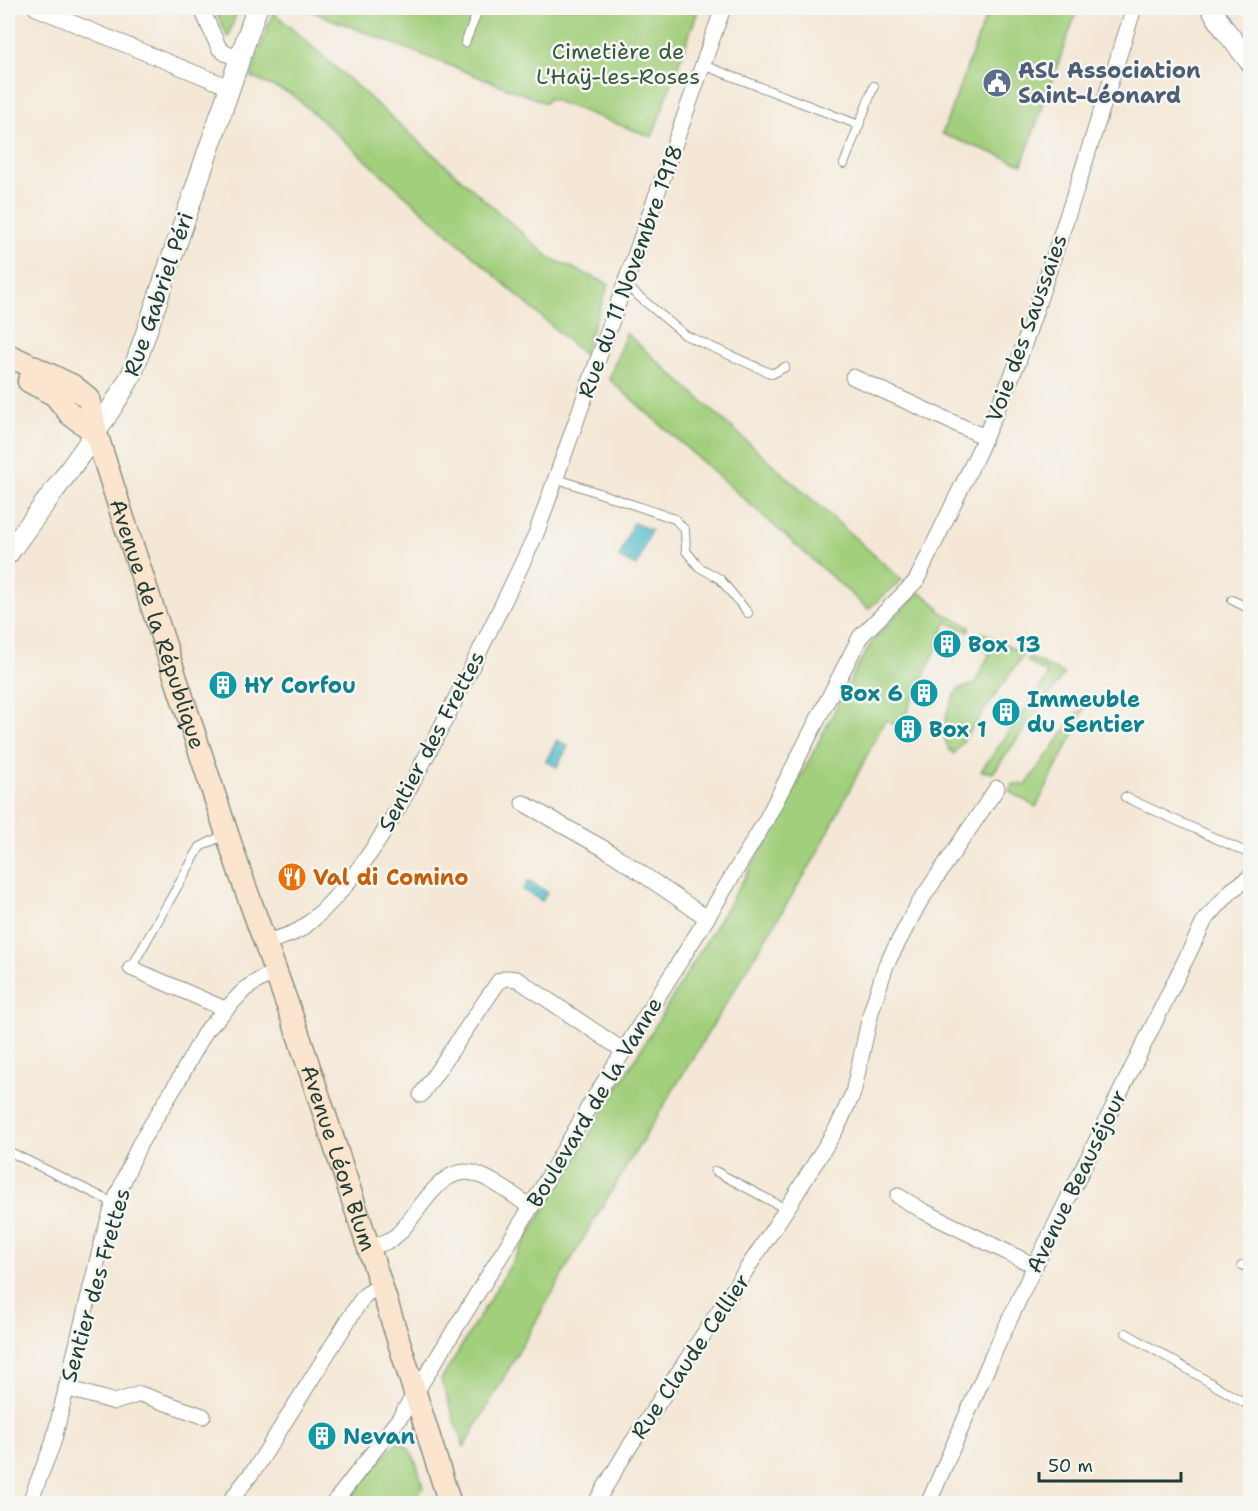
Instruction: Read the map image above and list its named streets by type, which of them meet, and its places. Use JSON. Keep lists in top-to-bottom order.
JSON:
{
  "streets": {
    "main road": ["Avenue de la République", "Avenue Léon Blum"],
    "street": [
      "Rue du 11 Novembre 1918",
      "Rue Gabriel Péri",
      "Voie des Saussaies",
      "Sentier des Frettes",
      "Boulevard de la Vanne",
      "Avenue Beauséjour",
      "Rue Claude Cellier"
    ]
  },
  "crossings": [
    ["Rue du 11 Novembre 1918", "Sentier des Frettes"],
    ["Rue Gabriel Péri", "Avenue de la République"],
    ["Voie des Saussaies", "Boulevard de la Vanne"],
    ["Avenue de la République", "Avenue Léon Blum"],
    ["Sentier des Frettes", "Avenue Léon Blum"],
    ["Boulevard de la Vanne", "Avenue Léon Blum"]
  ],
  "parks": ["Cimetière de L'Haÿ-les-Roses"],
  "places": {
    "public building": ["ASL Association Saint-Léonard"],
    "building": [
      "Box 13",
      "HY Corfou",
      "Box 6",
      "Immeuble du Sentier",
      "Box 1",
      "Nevan"
    ],
    "restaurant": ["Val di Comino"]
  },
  "scale_bar": "50 m"
}
